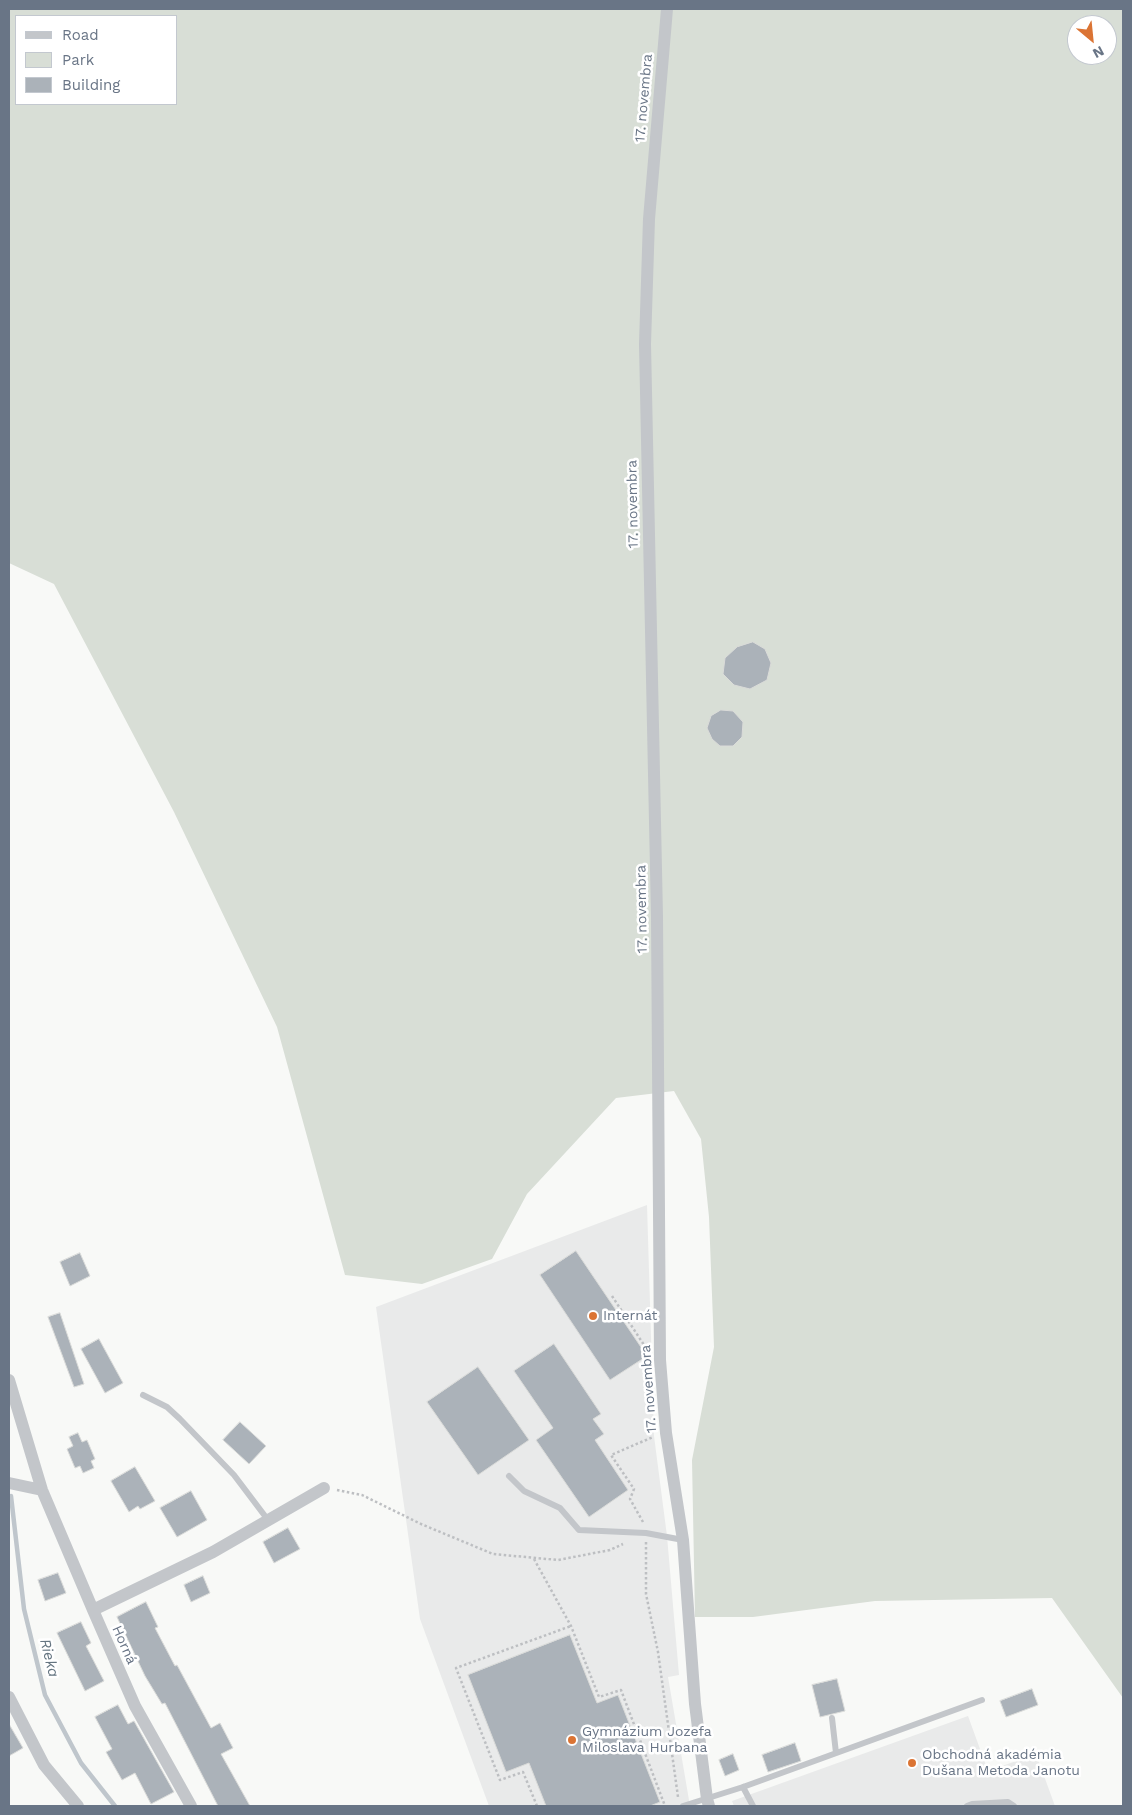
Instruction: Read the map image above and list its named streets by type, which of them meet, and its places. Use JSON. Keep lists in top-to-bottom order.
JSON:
{
  "streets": {
    "street": ["17. novembra", "Horná"]
  },
  "water": ["Rieka"],
  "places": ["Internát", "Gymnázium Jozefa Miloslava Hurbana", "Obchodná akadémia Dušana Metoda Janotu"],
  "legend": ["Road", "Park", "Building"],
  "north": "bottom right"
}
